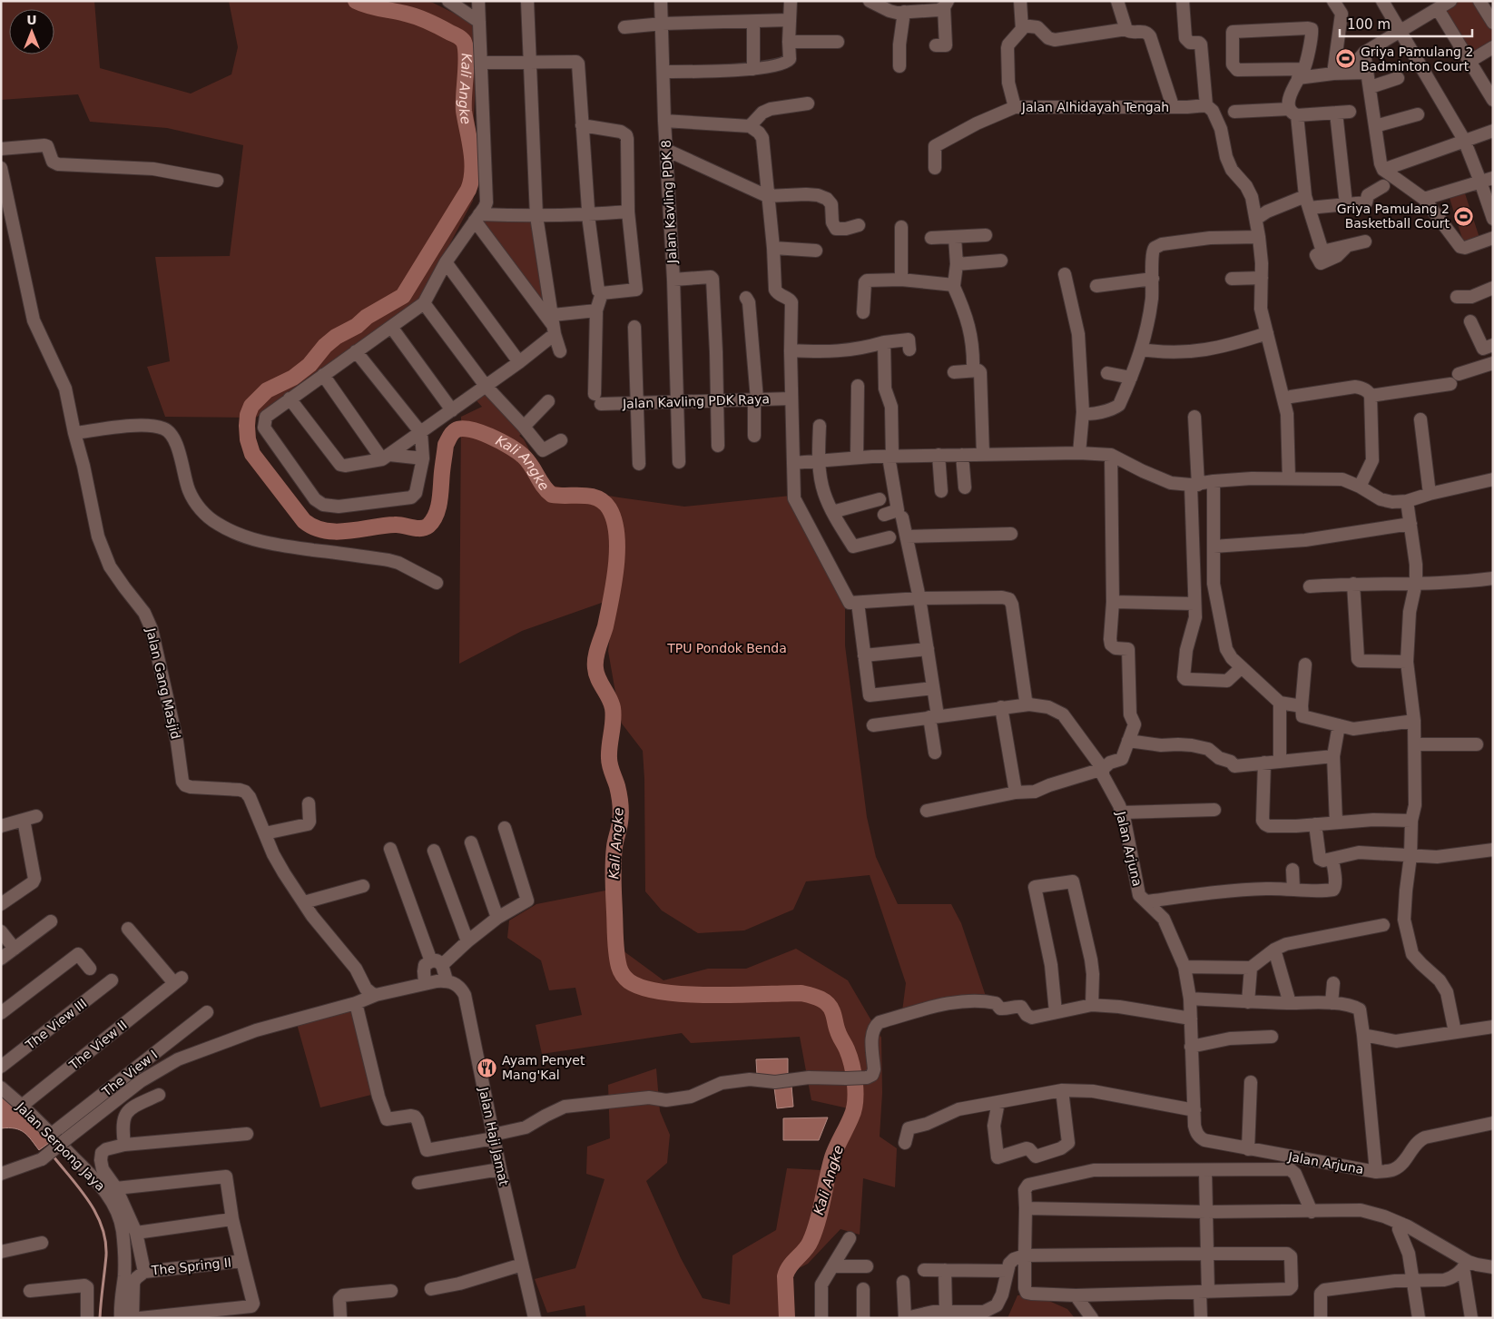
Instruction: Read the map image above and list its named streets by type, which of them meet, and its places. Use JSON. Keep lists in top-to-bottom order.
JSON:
{
  "streets": {
    "street": [
      "Jalan Alhidayah Tengah",
      "Jalan Kavling PDK 8",
      "Jalan Kavling PDK Raya",
      "Jalan Gang Masjid",
      "Jalan Arjuna",
      "The View III",
      "The View II",
      "The View I",
      "Jalan Haji Jamat",
      "Jalan Serpong Jaya",
      "The Spring II"
    ]
  },
  "crossings": [
    ["Jalan Kavling PDK 8", "Jalan Kavling PDK Raya"],
    ["The View II", "Jalan Serpong Jaya"],
    ["The View I", "Jalan Serpong Jaya"]
  ],
  "water": ["Kali Angke"],
  "parks": ["TPU Pondok Benda"],
  "places": {
    "sports": ["Griya Pamulang 2 Badminton Court", "Griya Pamulang 2 Basketball Court"],
    "restaurant": ["Ayam Penyet Mang'Kal"]
  },
  "scale_bar": "100 m",
  "north": "top"
}
